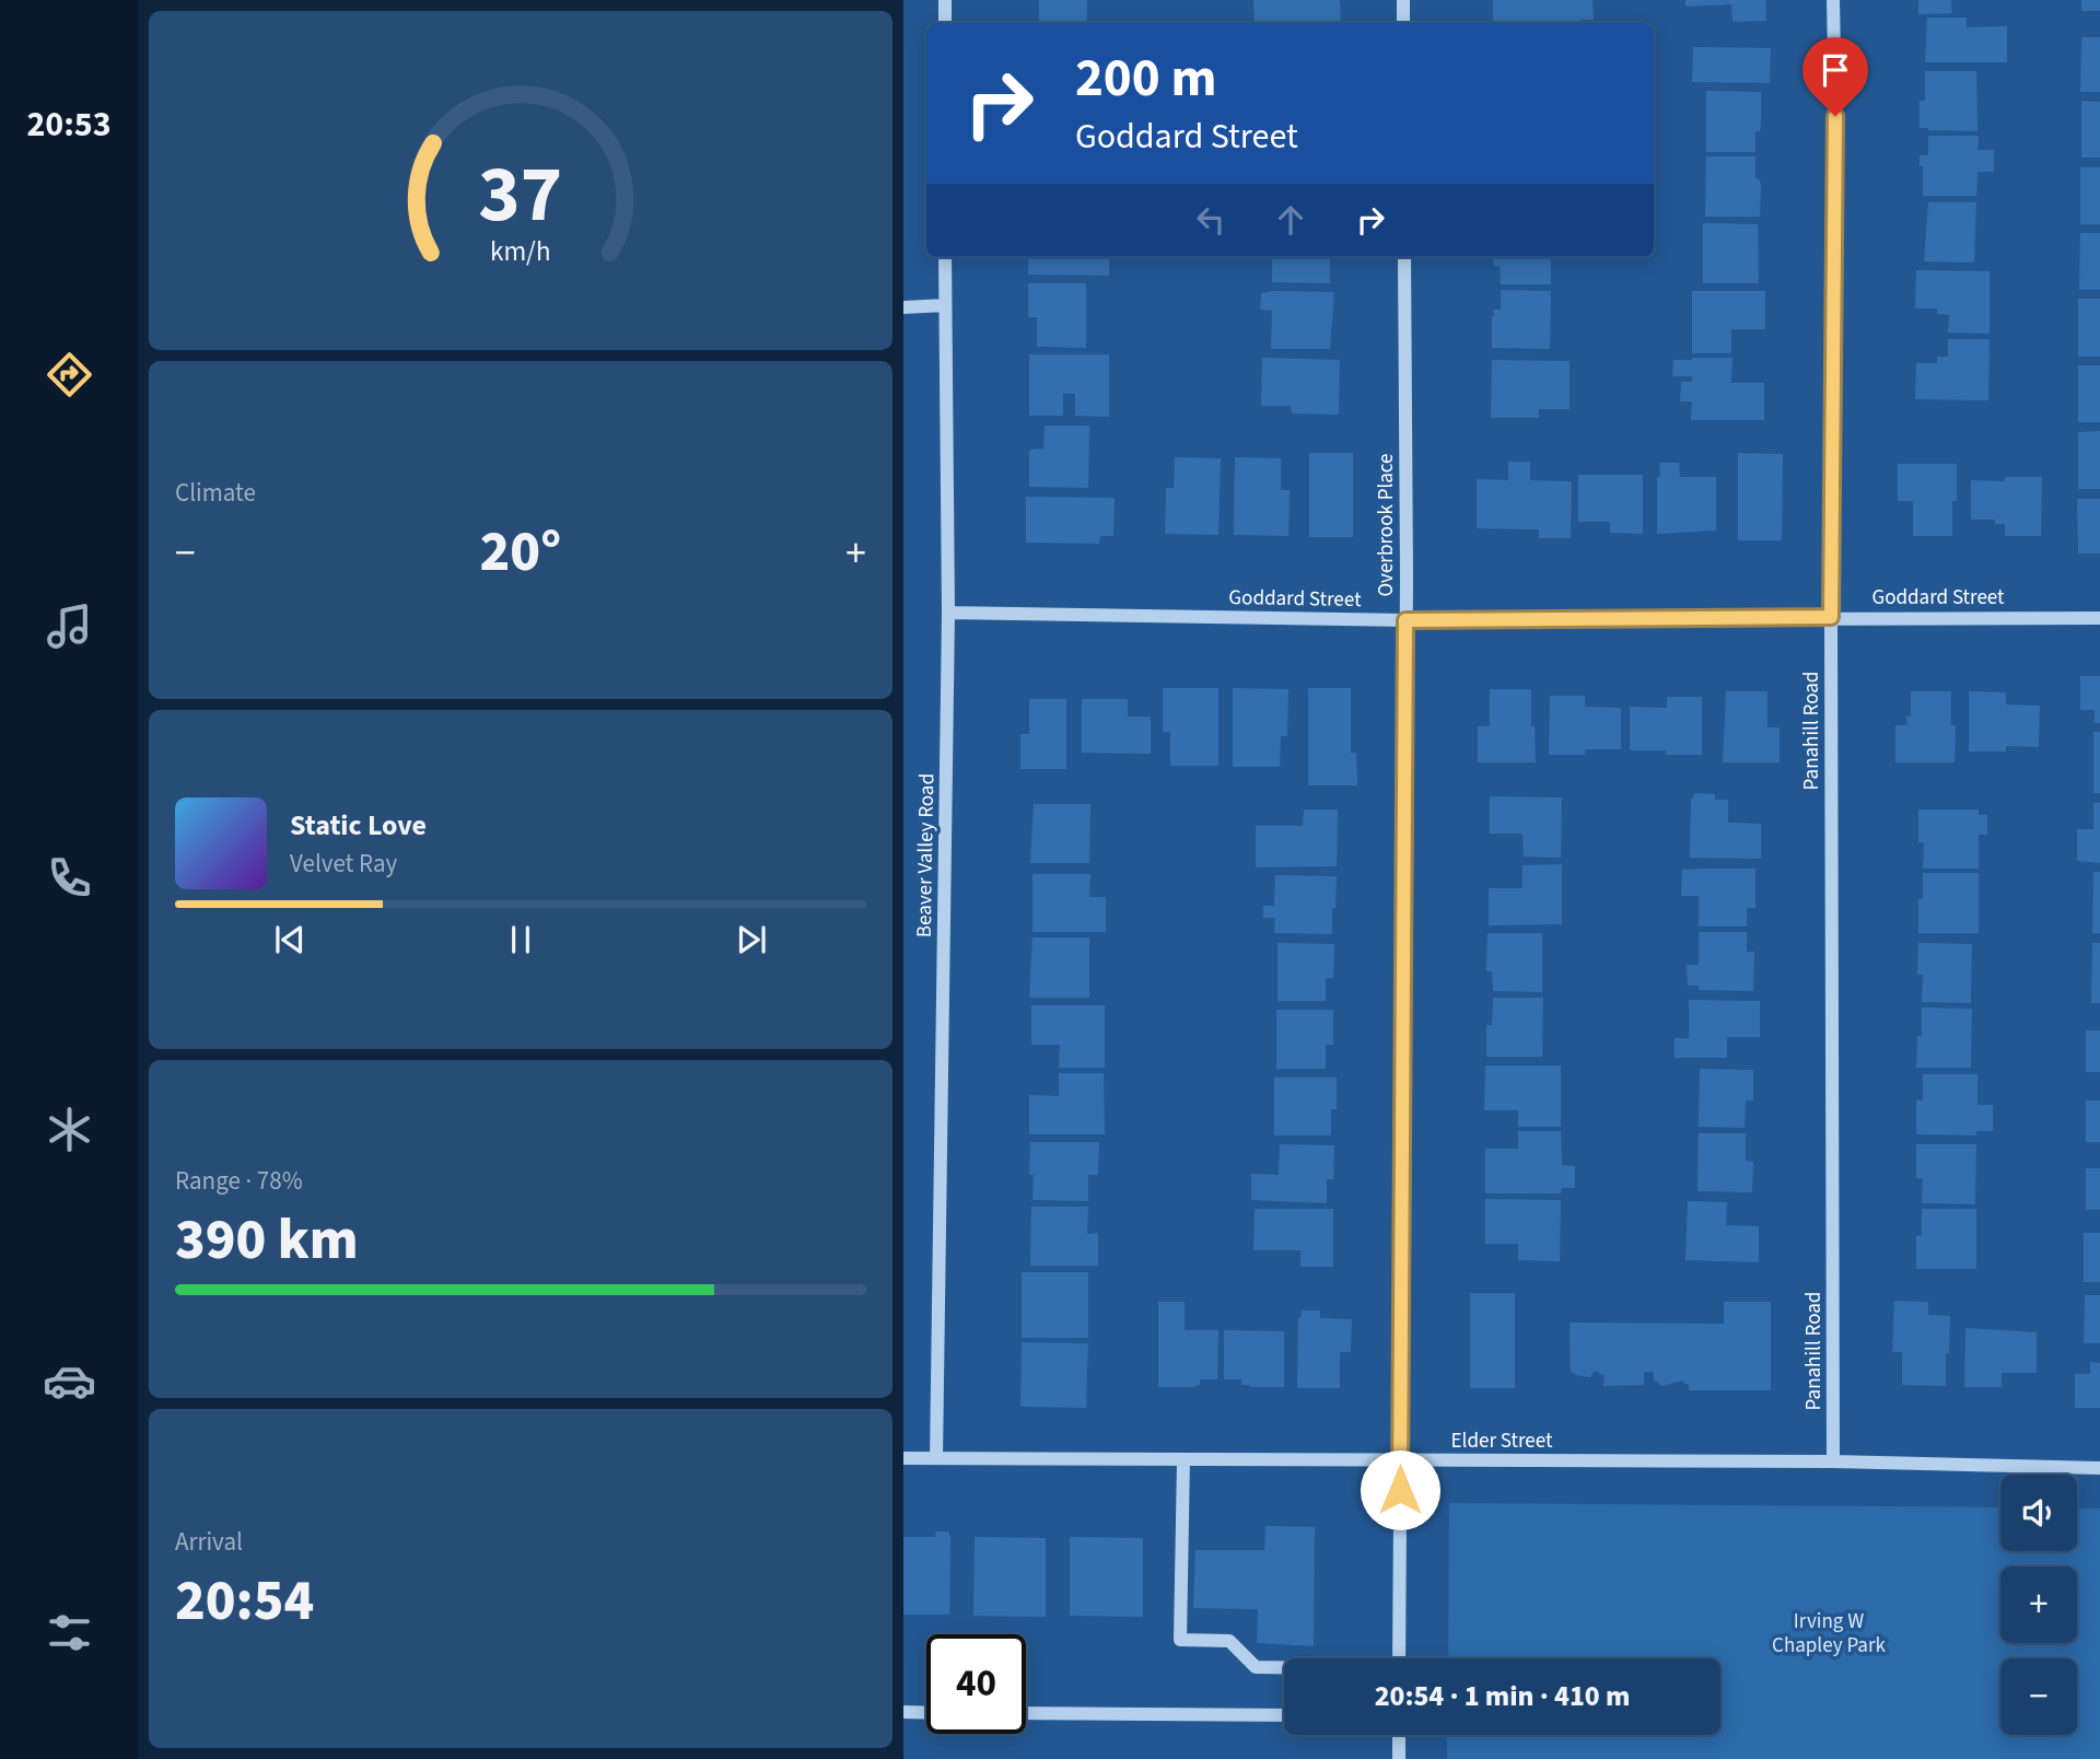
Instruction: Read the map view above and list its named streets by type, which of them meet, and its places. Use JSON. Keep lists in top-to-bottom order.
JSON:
{
  "streets": {
    "street": [
      "Overbrook Place",
      "Goddard Street",
      "Panahill Road",
      "Beaver Valley Road",
      "Elder Street"
    ]
  },
  "crossings": [
    ["Overbrook Place", "Goddard Street"],
    ["Overbrook Place", "Elder Street"],
    ["Goddard Street", "Panahill Road"],
    ["Goddard Street", "Beaver Valley Road"],
    ["Panahill Road", "Elder Street"],
    ["Beaver Valley Road", "Elder Street"]
  ],
  "parks": ["Irving W Chapley Park"],
  "page": {
    "tabs": "20:53",
    "turn": ["200 m", "Goddard Street"],
    "tile": [
      "Climate",
      ["Range · 78%", "390 km"],
      ["Arrival", "20:54"]
    ],
    "heat": ["−", "20°", "+"],
    "song": ["Static Love", "Velvet Ray"],
    "map_buttons": ["+", "−"],
    "limit": "40",
    "trip": "20:54 · 1 min · 410 m",
    "gauge": ["37", "km/h"]
  }
}
